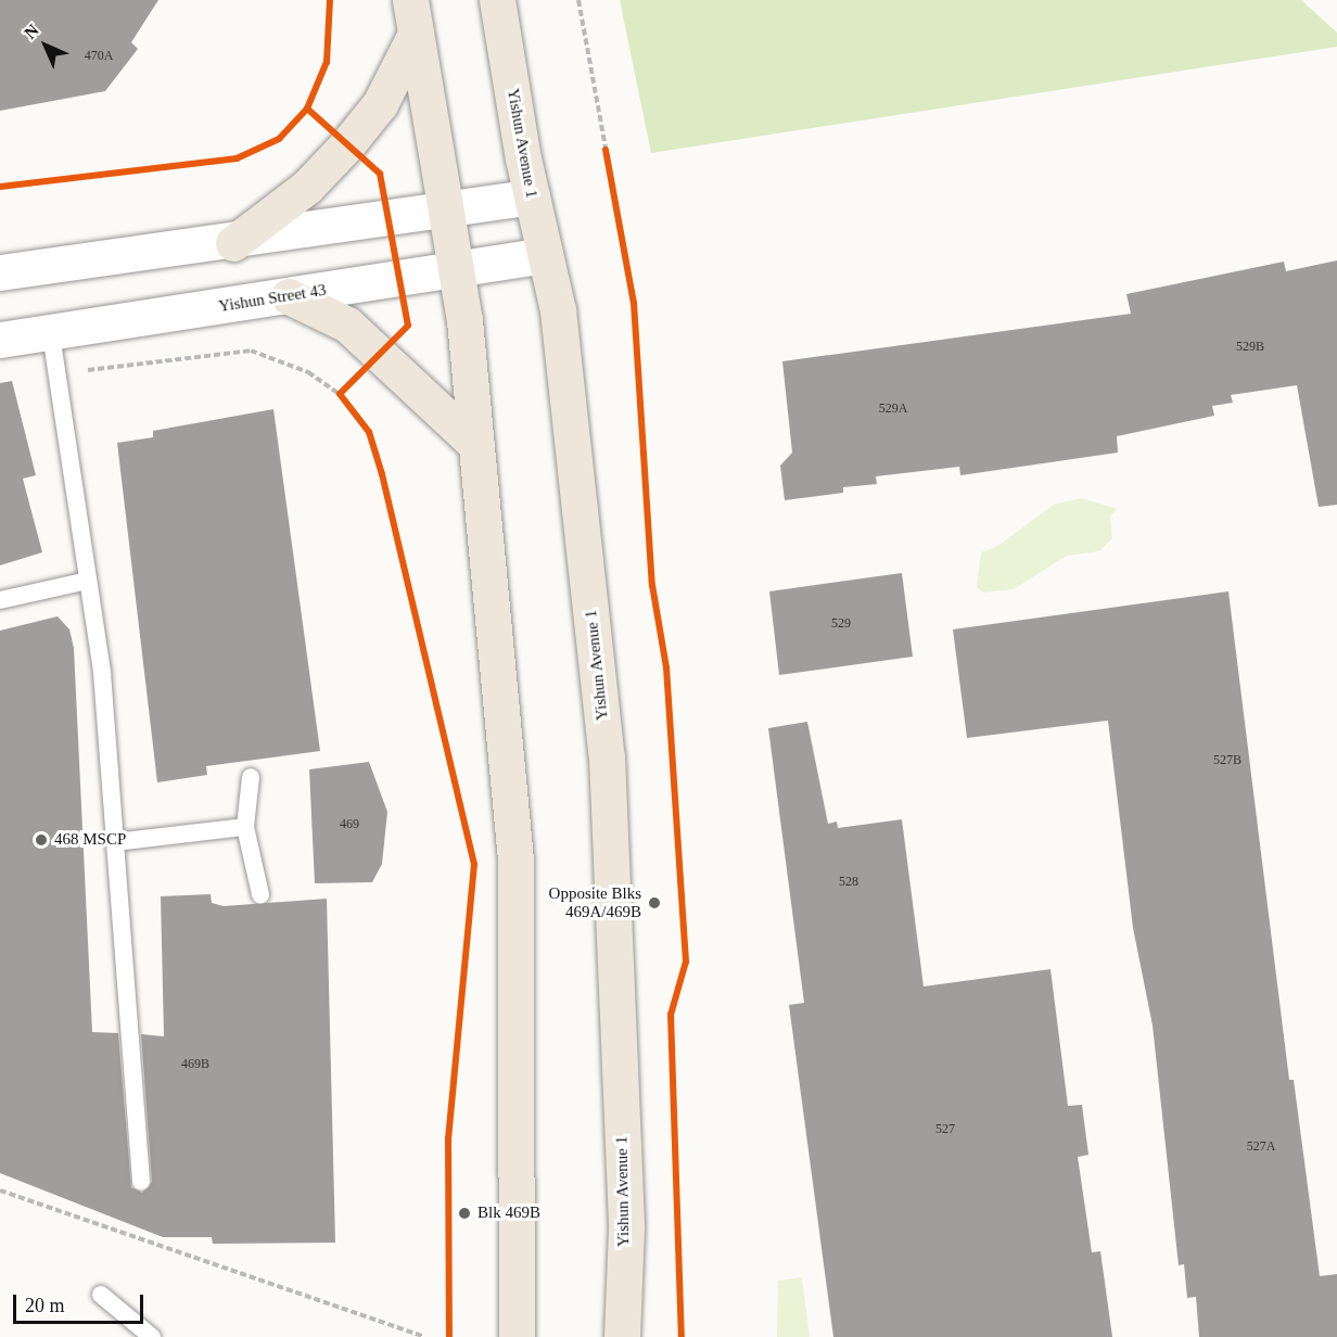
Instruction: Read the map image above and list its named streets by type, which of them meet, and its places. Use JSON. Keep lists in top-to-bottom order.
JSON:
{
  "streets": {
    "main road": ["Yishun Avenue 1"],
    "street": ["Yishun Street 43"]
  },
  "crossings": [
    ["Yishun Avenue 1", "Yishun Street 43"]
  ],
  "places": ["468 MSCP", "Opposite Blks 469A/469B", "Blk 469B"],
  "house_numbers": [
    "470A",
    "529B",
    "529A",
    "529",
    "527B",
    "469",
    "528",
    "469B",
    "527",
    "527A"
  ],
  "scale_bar": "20 m",
  "north": "top left"
}
